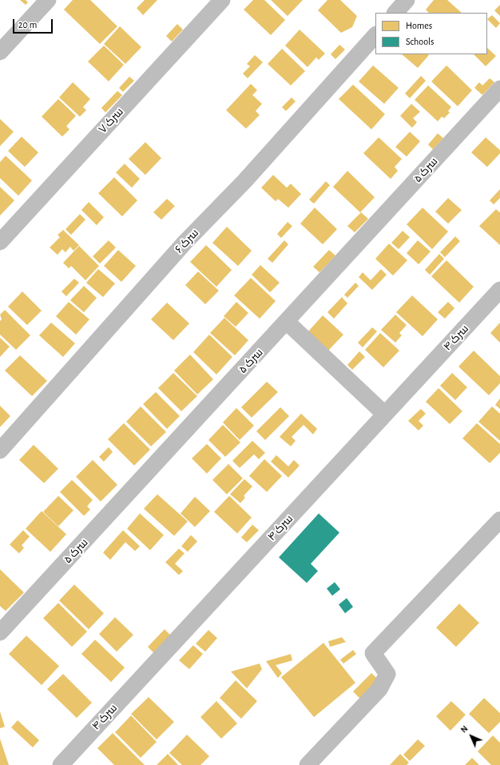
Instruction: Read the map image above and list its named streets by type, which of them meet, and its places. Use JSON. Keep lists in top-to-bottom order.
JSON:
{
  "streets": {
    "street": [
      "سرک ۷",
      "سرک ۵",
      "سرک ۶",
      "سرک ۴"
    ]
  },
  "legend": ["Homes", "Schools"],
  "scale_bar": "20 m",
  "north": "top left"
}
